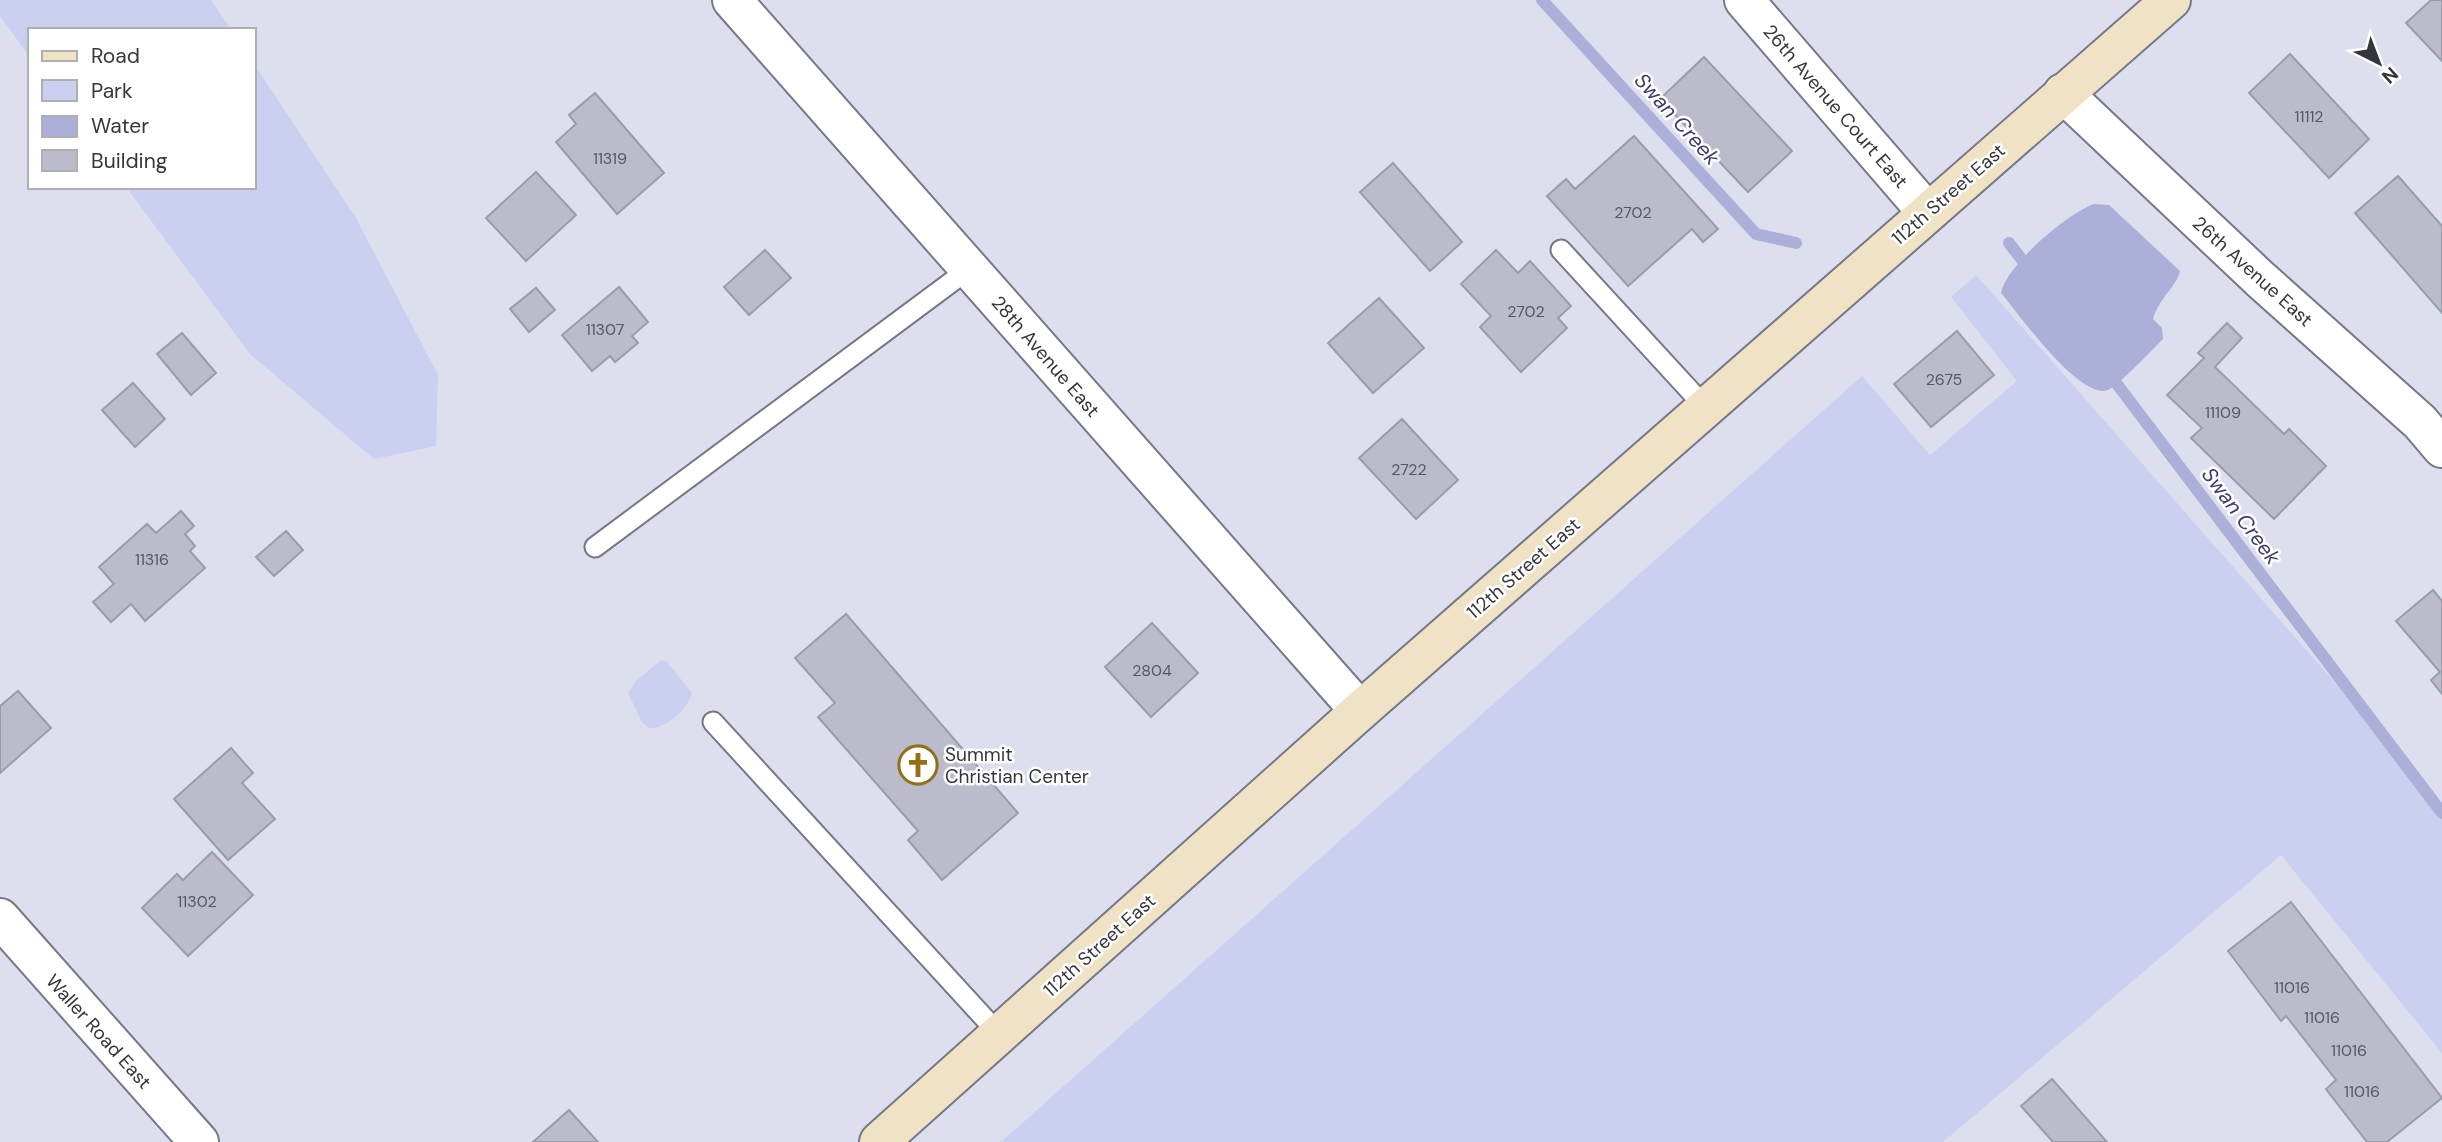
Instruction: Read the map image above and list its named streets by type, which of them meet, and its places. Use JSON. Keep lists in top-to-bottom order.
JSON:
{
  "streets": {
    "main road": ["112th Street East"],
    "street": [
      "26th Avenue Court East",
      "26th Avenue East",
      "28th Avenue East",
      "Waller Road East"
    ]
  },
  "crossings": [
    ["26th Avenue Court East", "112th Street East"],
    ["112th Street East", "26th Avenue East"],
    ["112th Street East", "28th Avenue East"]
  ],
  "water": ["Swan Creek"],
  "places": {
    "church": ["Summit Christian Center"]
  },
  "house_numbers": [
    "11112",
    "11319",
    "2702",
    "2702",
    "11307",
    "2675",
    "11109",
    "2722",
    "11316",
    "2804",
    "11302",
    "11016",
    "11016",
    "11016",
    "11016"
  ],
  "legend": [
    "Road",
    "Park",
    "Water",
    "Building"
  ],
  "north": "bottom right"
}
